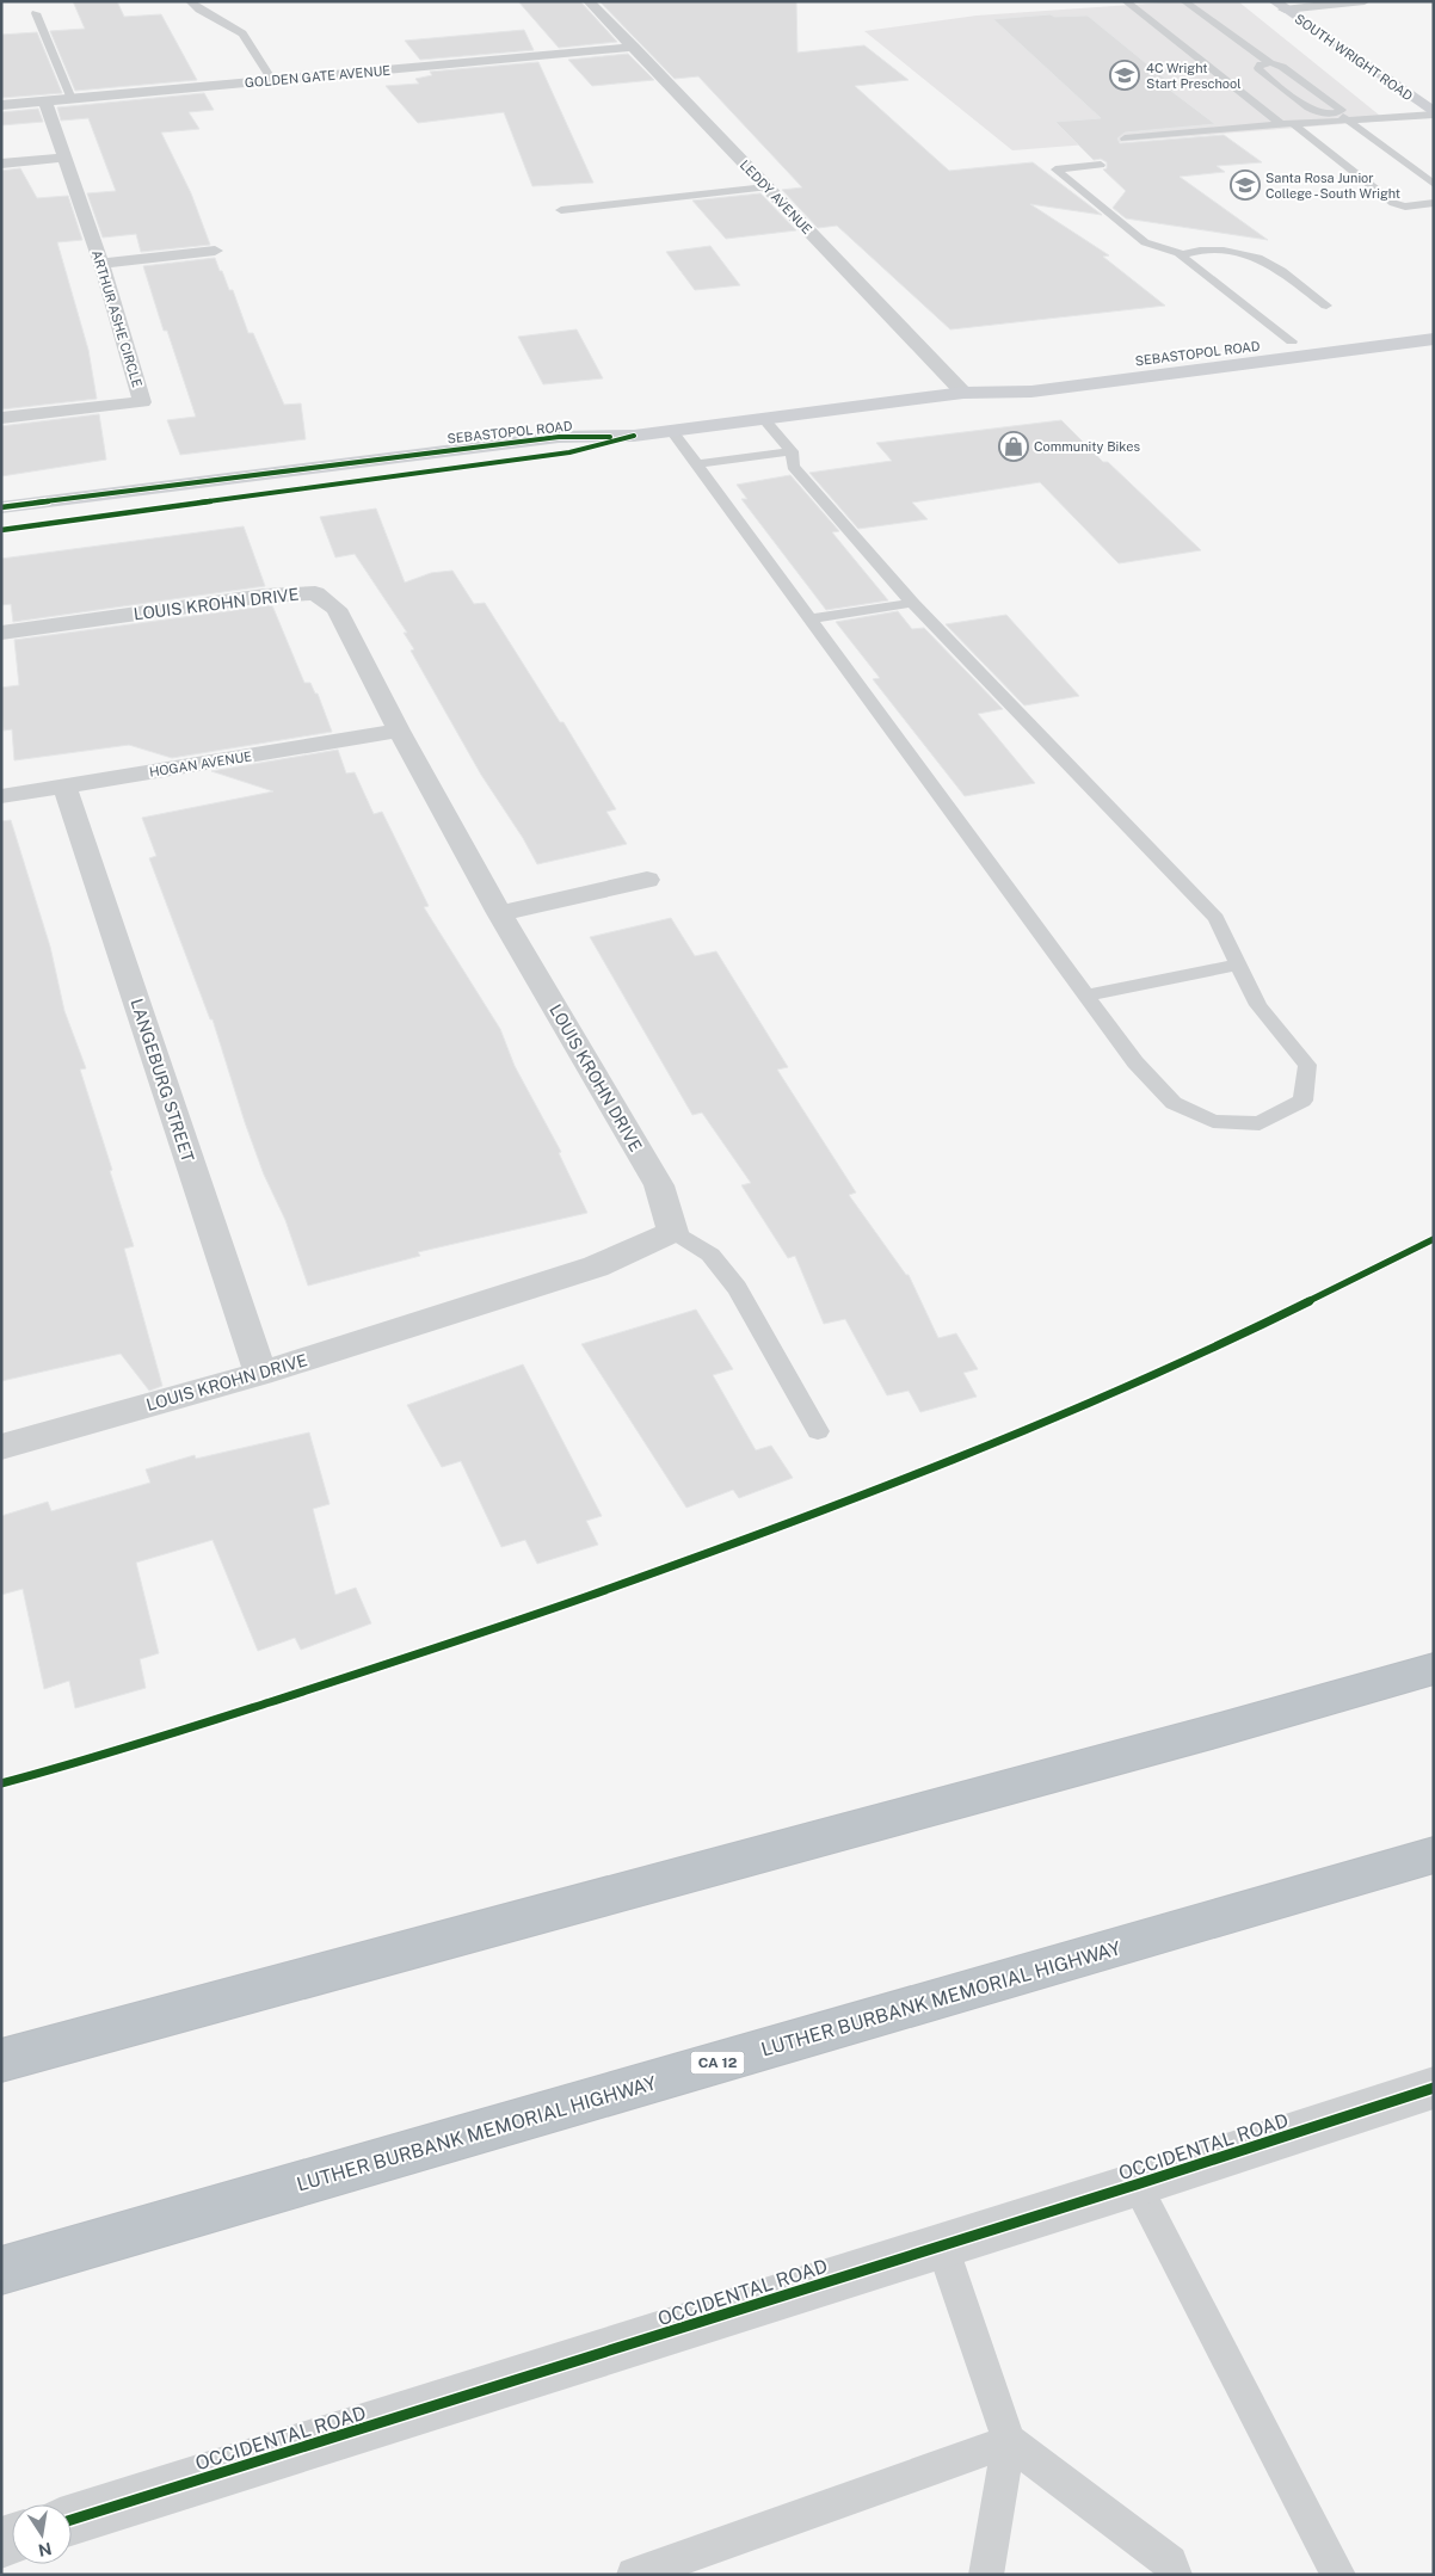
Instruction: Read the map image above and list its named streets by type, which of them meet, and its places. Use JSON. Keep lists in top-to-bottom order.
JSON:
{
  "streets": {
    "highway": ["LUTHER BURBANK MEMORIAL HIGHWAY", "CA 12"],
    "main road": ["SOUTH WRIGHT ROAD", "SEBASTOPOL ROAD"],
    "street": [
      "GOLDEN GATE AVENUE",
      "LEDDY AVENUE",
      "ARTHUR ASHE CIRCLE",
      "LOUIS KROHN DRIVE",
      "HOGAN AVENUE",
      "LANGEBURG STREET",
      "OCCIDENTAL ROAD"
    ]
  },
  "crossings": [
    ["GOLDEN GATE AVENUE", "LEDDY AVENUE"],
    ["GOLDEN GATE AVENUE", "ARTHUR ASHE CIRCLE"],
    ["LEDDY AVENUE", "SEBASTOPOL ROAD"],
    ["LOUIS KROHN DRIVE", "HOGAN AVENUE"],
    ["LOUIS KROHN DRIVE", "LANGEBURG STREET"],
    ["HOGAN AVENUE", "LANGEBURG STREET"]
  ],
  "places": {
    "school or university": ["4C Wright Start Preschool", "Santa Rosa Junior College - South Wright"],
    "shop": ["Community Bikes"]
  },
  "north": "bottom"
}
